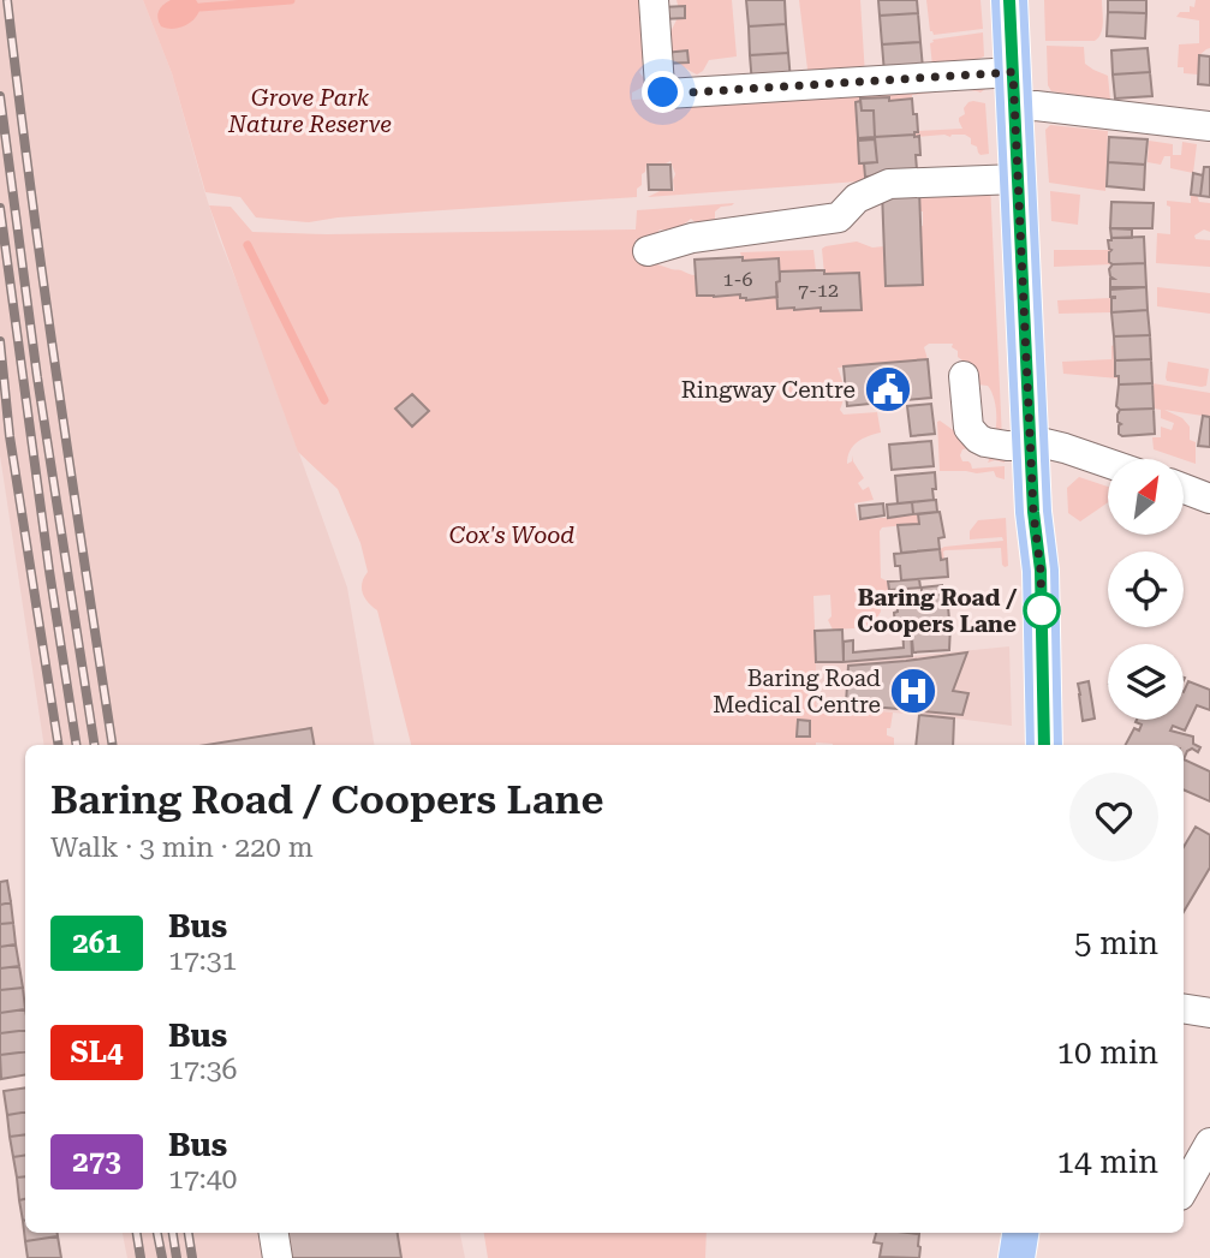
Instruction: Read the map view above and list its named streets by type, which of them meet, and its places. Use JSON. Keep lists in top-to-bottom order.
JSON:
{
  "parks": ["Grove Park Nature Reserve", "Cox's Wood"],
  "places": {
    "public building": ["Ringway Centre"],
    "other": ["Baring Road / Coopers Lane"],
    "hospital": ["Baring Road Medical Centre"]
  },
  "lines": ["bus line 261"],
  "house_numbers": ["1-6", "7-12"],
  "north": "top right",
  "page": {
    "heading": ["Baring Road / Coopers Lane", "Walk · 3 min · 220 m"],
    "list": [
      {
        "mark": "261",
        "name": "Bus",
        "note": "17:31",
        "value": "5 min"
      },
      {
        "mark": "SL4",
        "name": "Bus",
        "note": "17:36",
        "value": "10 min"
      },
      {
        "mark": "273",
        "name": "Bus",
        "note": "17:40",
        "value": "14 min"
      }
    ]
  }
}
